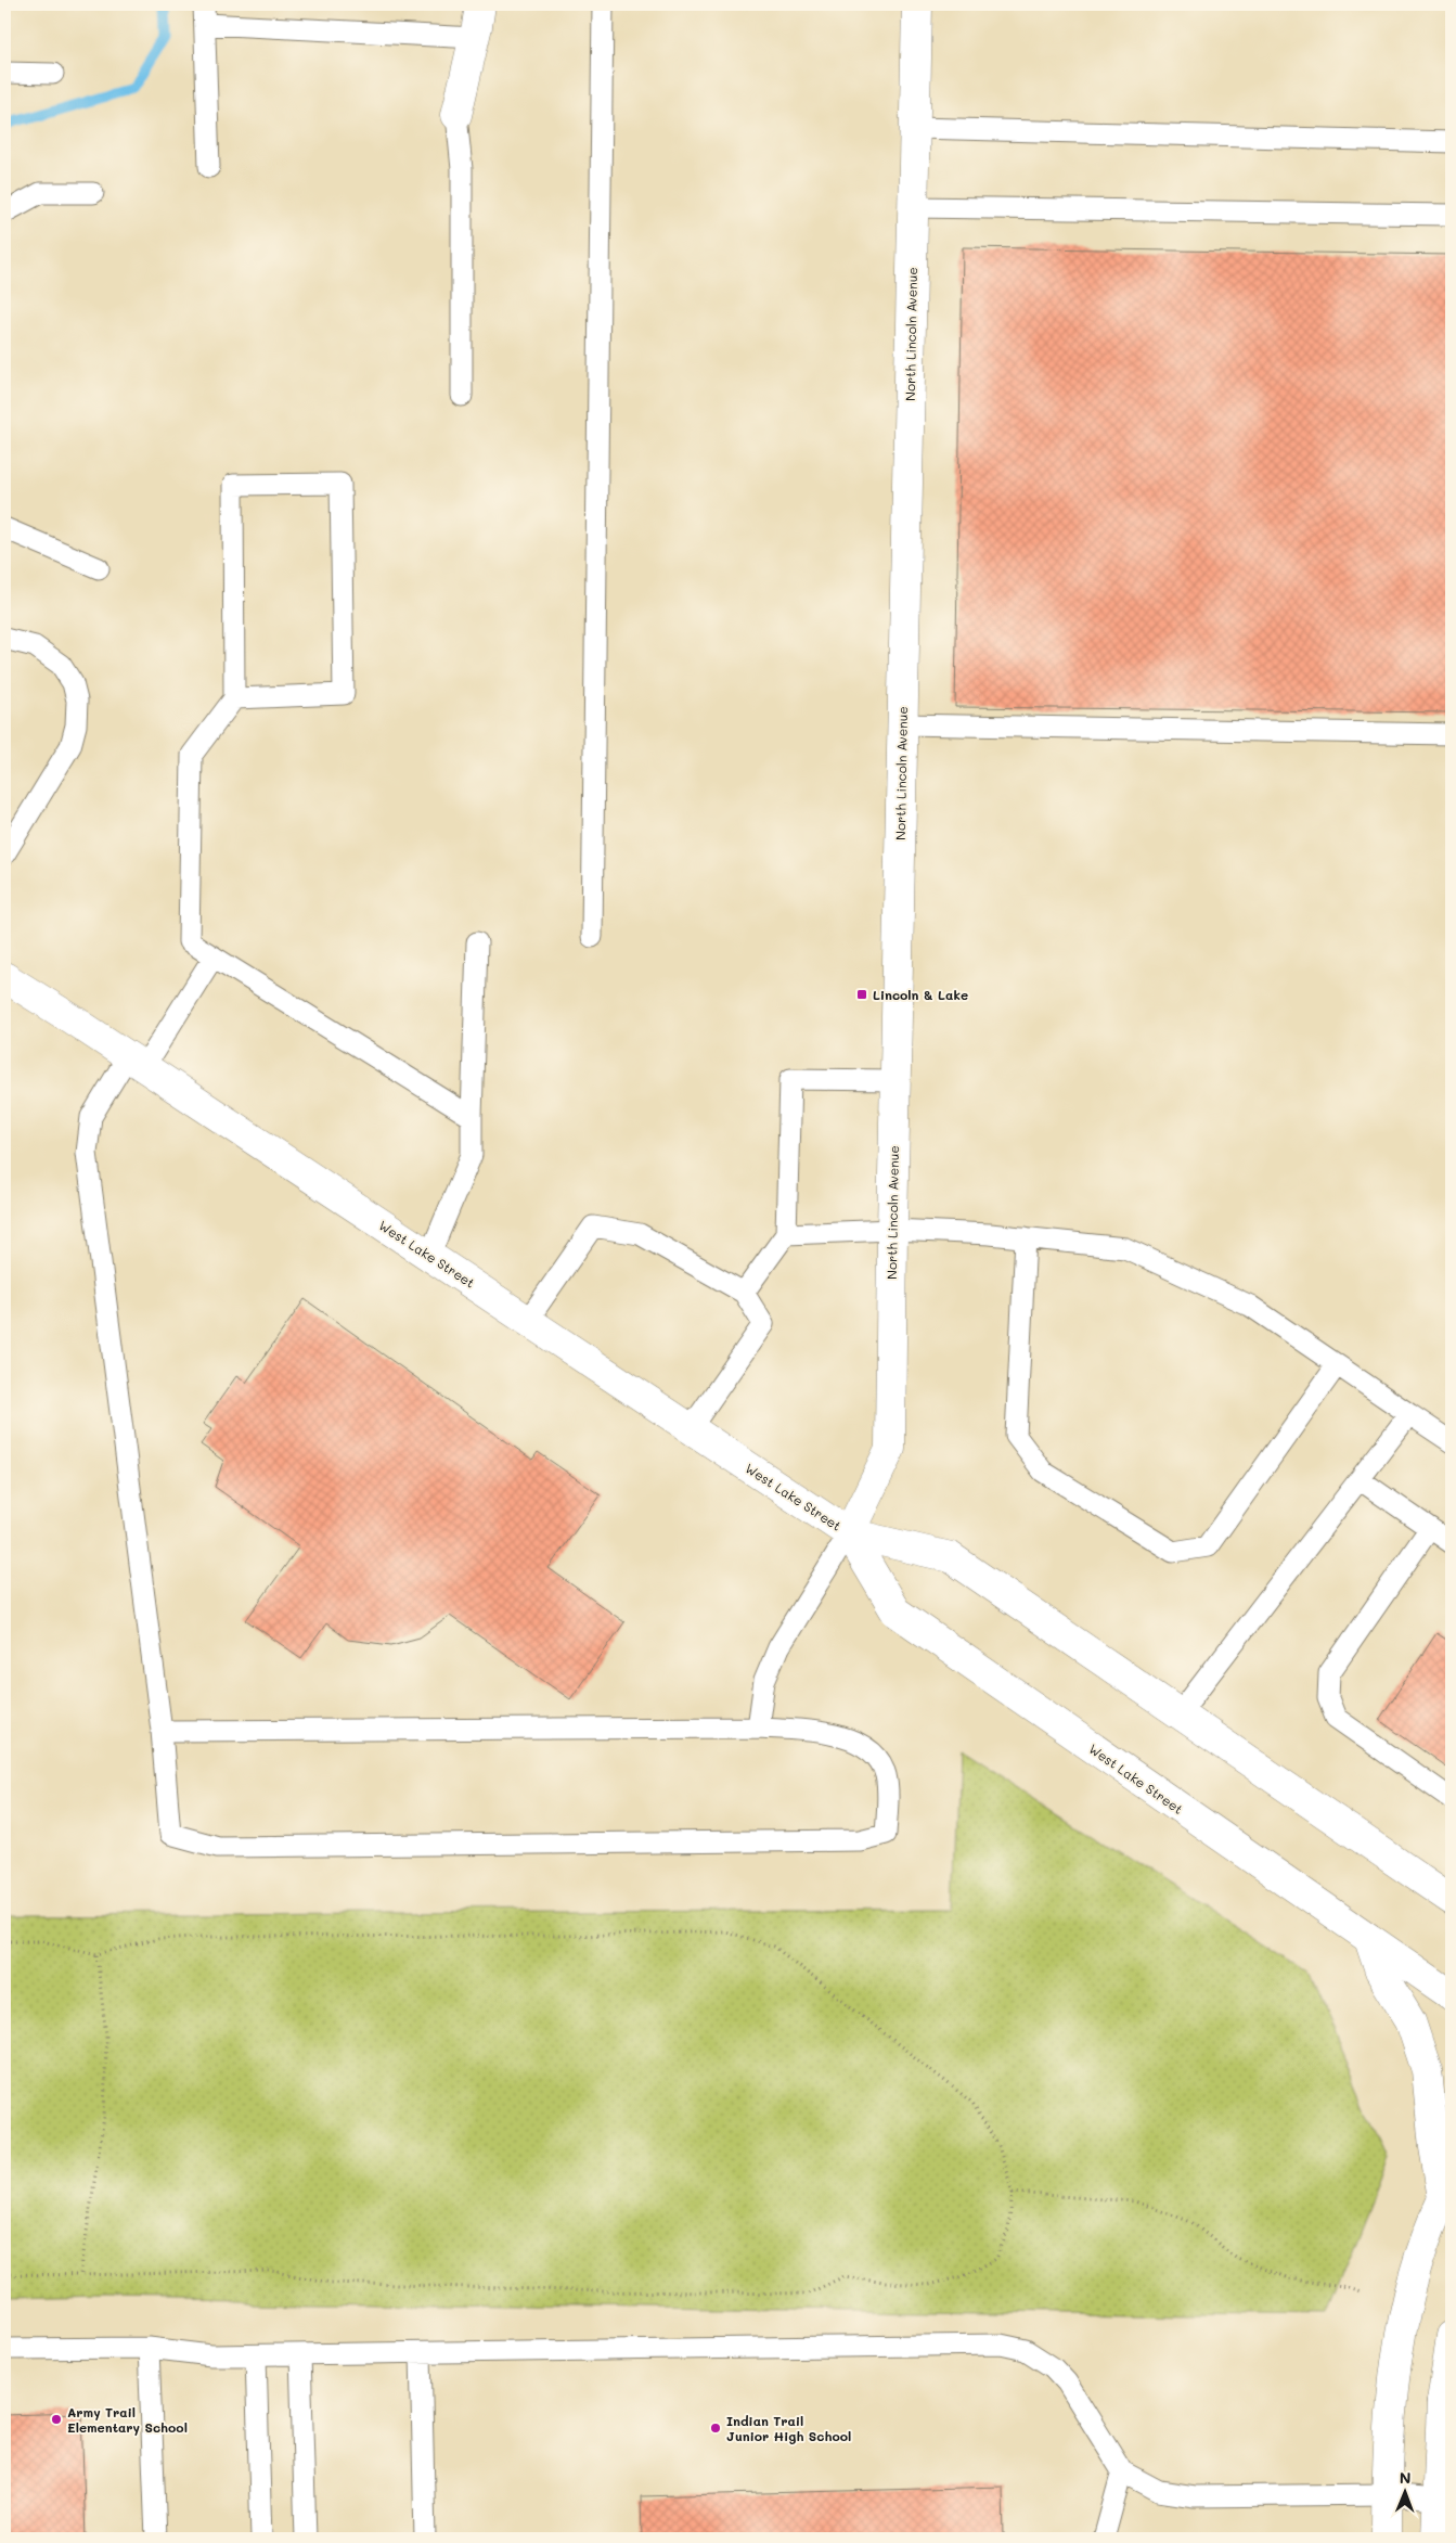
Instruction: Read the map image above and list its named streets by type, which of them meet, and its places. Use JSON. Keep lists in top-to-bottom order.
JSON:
{
  "streets": {
    "main road": ["North Lincoln Avenue", "West Lake Street"]
  },
  "crossings": [
    ["North Lincoln Avenue", "West Lake Street"]
  ],
  "places": {
    "transit": ["Lincoln & Lake"],
    "other": ["Army Trail Elementary School", "Indian Trail Junior High School"]
  },
  "north": "top"
}
